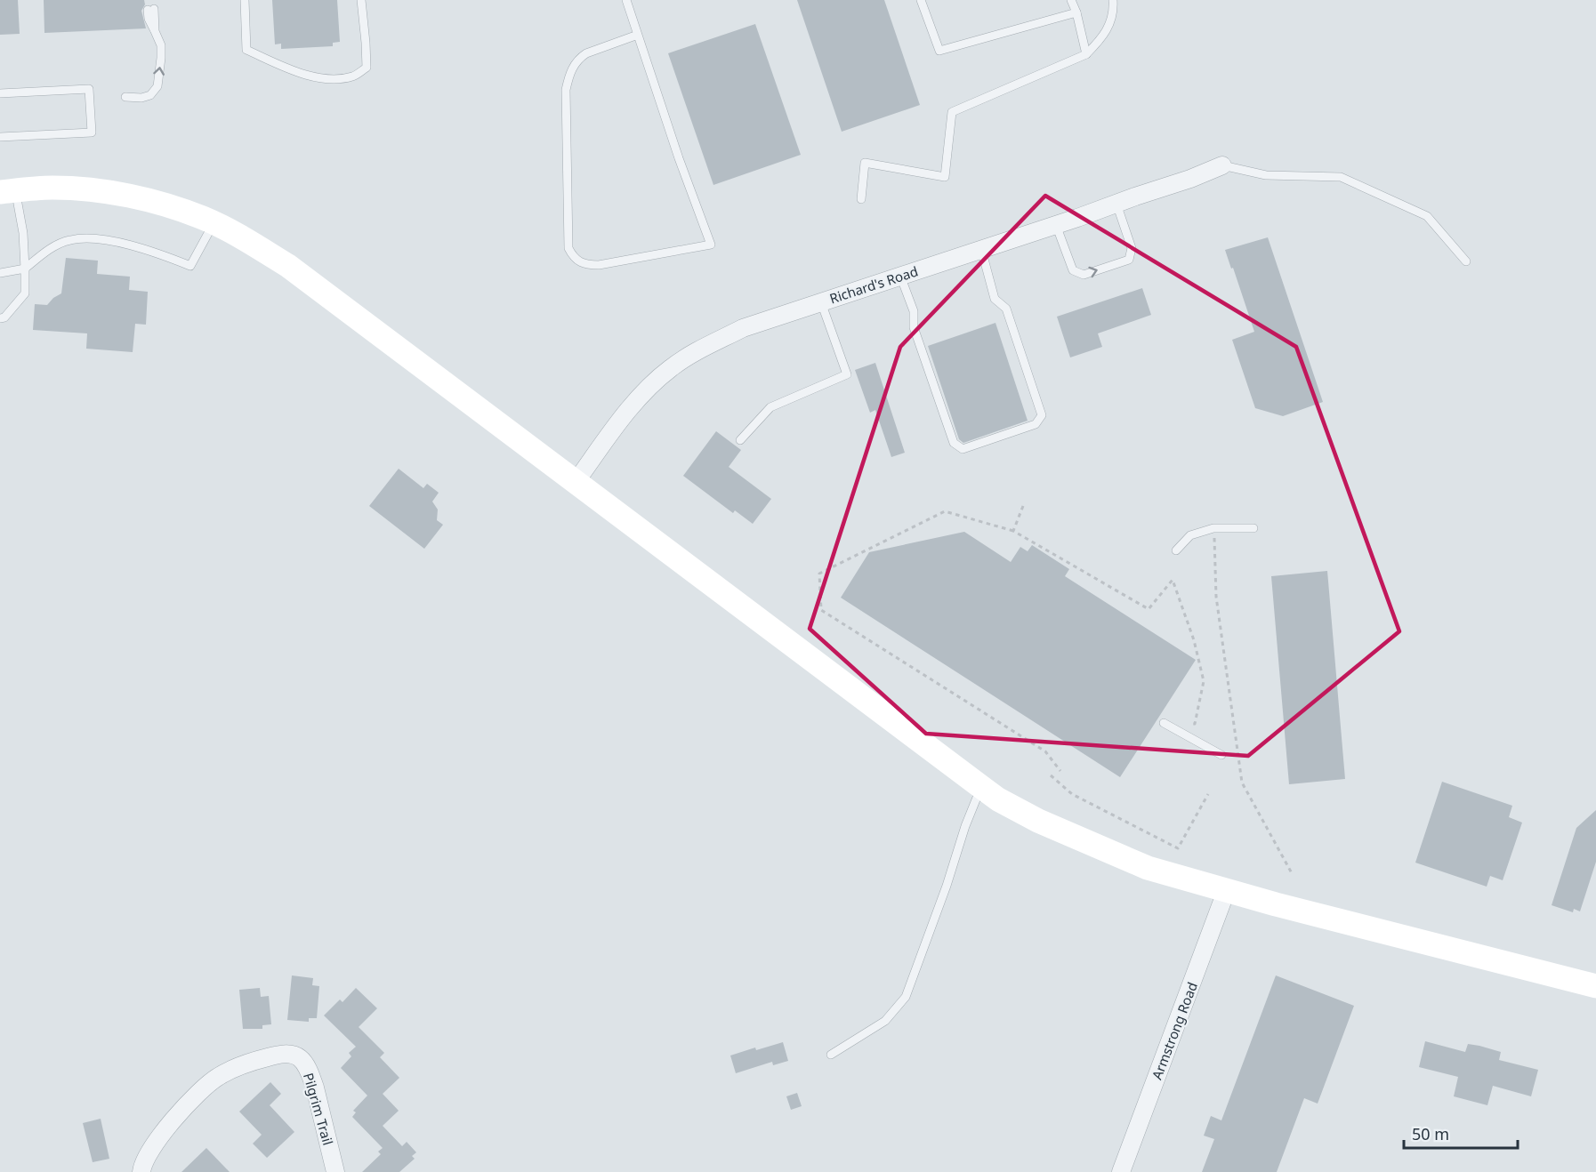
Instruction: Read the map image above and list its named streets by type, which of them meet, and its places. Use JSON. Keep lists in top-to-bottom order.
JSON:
{
  "streets": {
    "street": ["Richard's Road", "Armstrong Road", "Pilgrim Trail"]
  },
  "scale_bar": "50 m"
}
